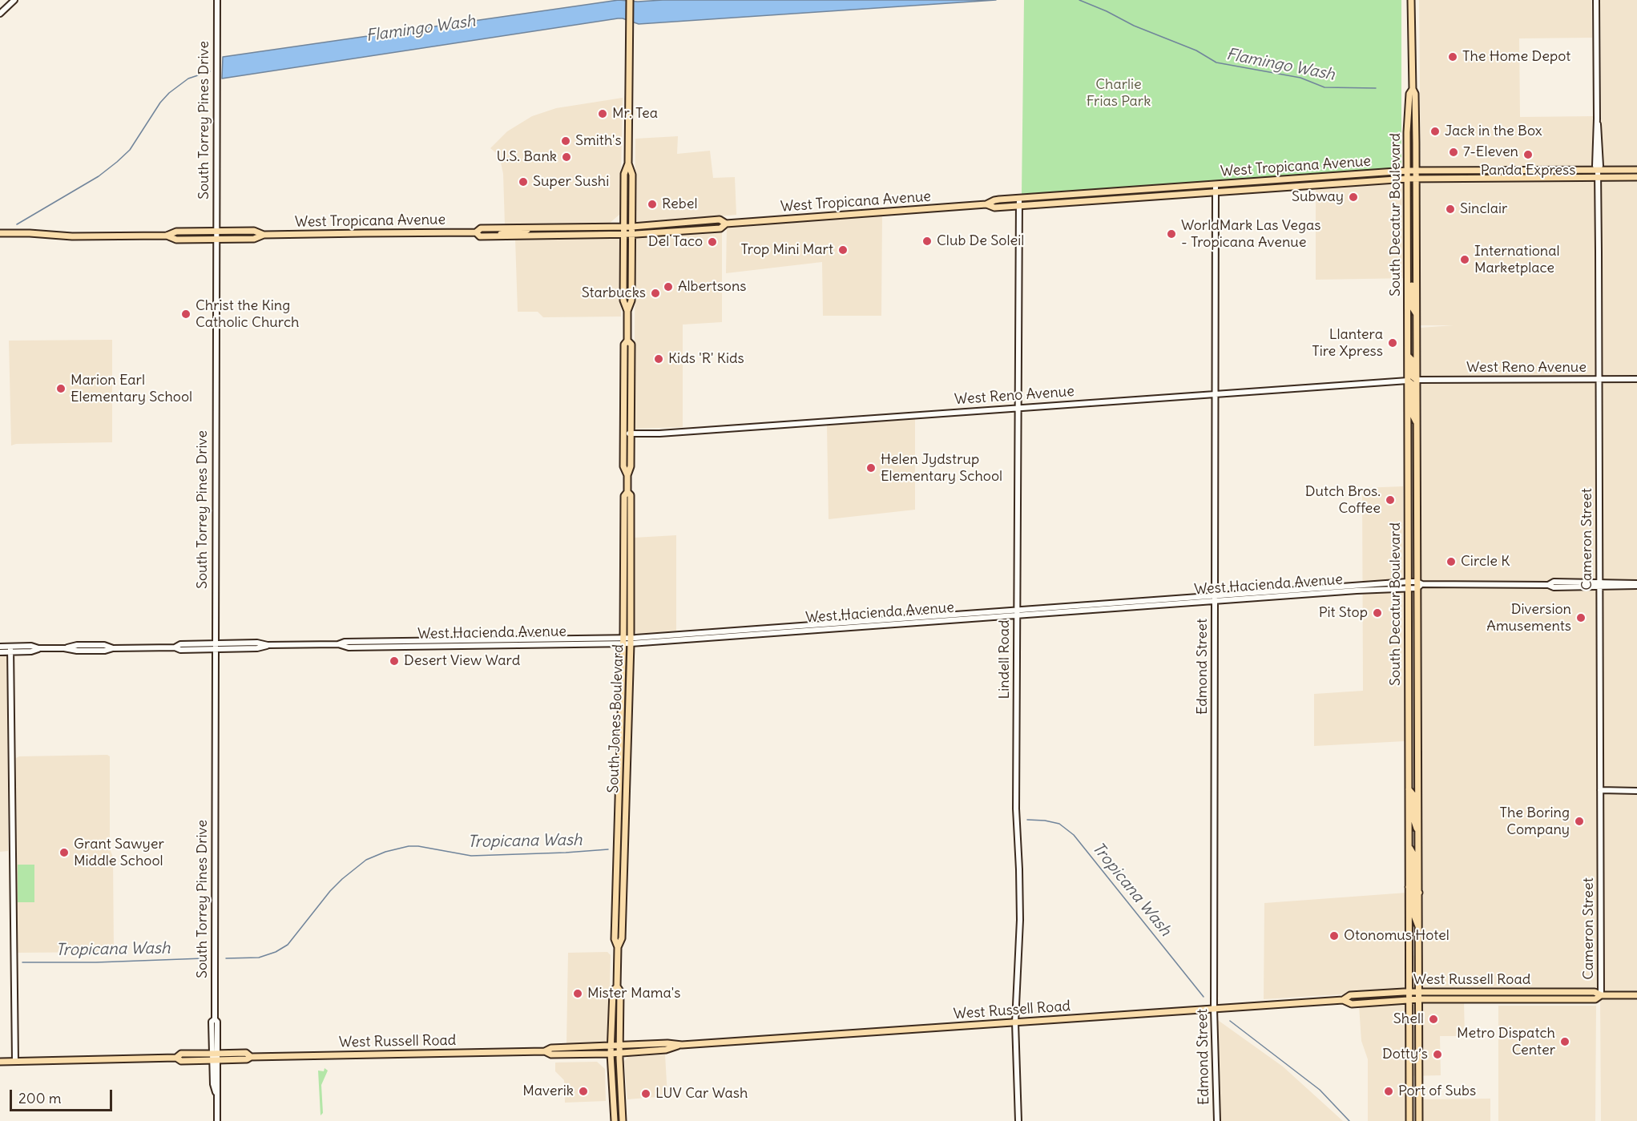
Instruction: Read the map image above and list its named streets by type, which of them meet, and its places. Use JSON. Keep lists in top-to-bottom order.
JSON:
{
  "streets": {
    "main road": [
      "West Tropicana Avenue",
      "South Decatur Boulevard",
      "South Jones Boulevard",
      "West Russell Road"
    ],
    "street": [
      "South Torrey Pines Drive",
      "West Reno Avenue",
      "Cameron Street",
      "West Hacienda Avenue",
      "Lindell Road",
      "Edmond Street"
    ]
  },
  "crossings": [
    ["South Torrey Pines Drive", "West Tropicana Avenue"],
    ["South Torrey Pines Drive", "West Hacienda Avenue"],
    ["South Torrey Pines Drive", "West Russell Road"],
    ["West Tropicana Avenue", "South Decatur Boulevard"],
    ["West Tropicana Avenue", "Cameron Street"],
    ["West Tropicana Avenue", "Lindell Road"],
    ["West Tropicana Avenue", "Edmond Street"],
    ["West Tropicana Avenue", "South Jones Boulevard"],
    ["South Decatur Boulevard", "West Reno Avenue"],
    ["South Decatur Boulevard", "West Hacienda Avenue"],
    ["South Decatur Boulevard", "West Russell Road"],
    ["West Reno Avenue", "Cameron Street"],
    ["West Reno Avenue", "Lindell Road"],
    ["West Reno Avenue", "Edmond Street"],
    ["West Reno Avenue", "South Jones Boulevard"],
    ["Cameron Street", "West Hacienda Avenue"],
    ["Cameron Street", "West Russell Road"],
    ["West Hacienda Avenue", "Lindell Road"],
    ["West Hacienda Avenue", "Edmond Street"],
    ["West Hacienda Avenue", "South Jones Boulevard"],
    ["Lindell Road", "West Russell Road"],
    ["Edmond Street", "West Russell Road"],
    ["South Jones Boulevard", "West Russell Road"]
  ],
  "water": ["Flamingo Wash", "Tropicana Wash"],
  "parks": ["Charlie Frias Park"],
  "places": [
    "The Home Depot",
    "Mr. Tea",
    "Jack in the Box",
    "Smith's",
    "7-Eleven",
    "Panda Express",
    "U.S. Bank",
    "Super Sushi",
    "Subway",
    "Rebel",
    "Sinclair",
    "WorldMark Las Vegas - Tropicana Avenue",
    "Club De Soleil",
    "Del Taco",
    "Trop Mini Mart",
    "International Marketplace",
    "Albertsons",
    "Starbucks",
    "Christ the King Catholic Church",
    "Llantera Tire Xpress",
    "Kids 'R' Kids",
    "Marion Earl Elementary School",
    "Helen Jydstrup Elementary School",
    "Dutch Bros. Coffee",
    "Circle K",
    "Pit Stop",
    "Diversion Amusements",
    "Desert View Ward",
    "The Boring Company",
    "Grant Sawyer Middle School",
    "Otonomus Hotel",
    "Mister Mama's",
    "Shell",
    "Metro Dispatch Center",
    "Dotty’s",
    "Maverik",
    "Port of Subs",
    "LUV Car Wash"
  ],
  "scale_bar": "200 m"
}
